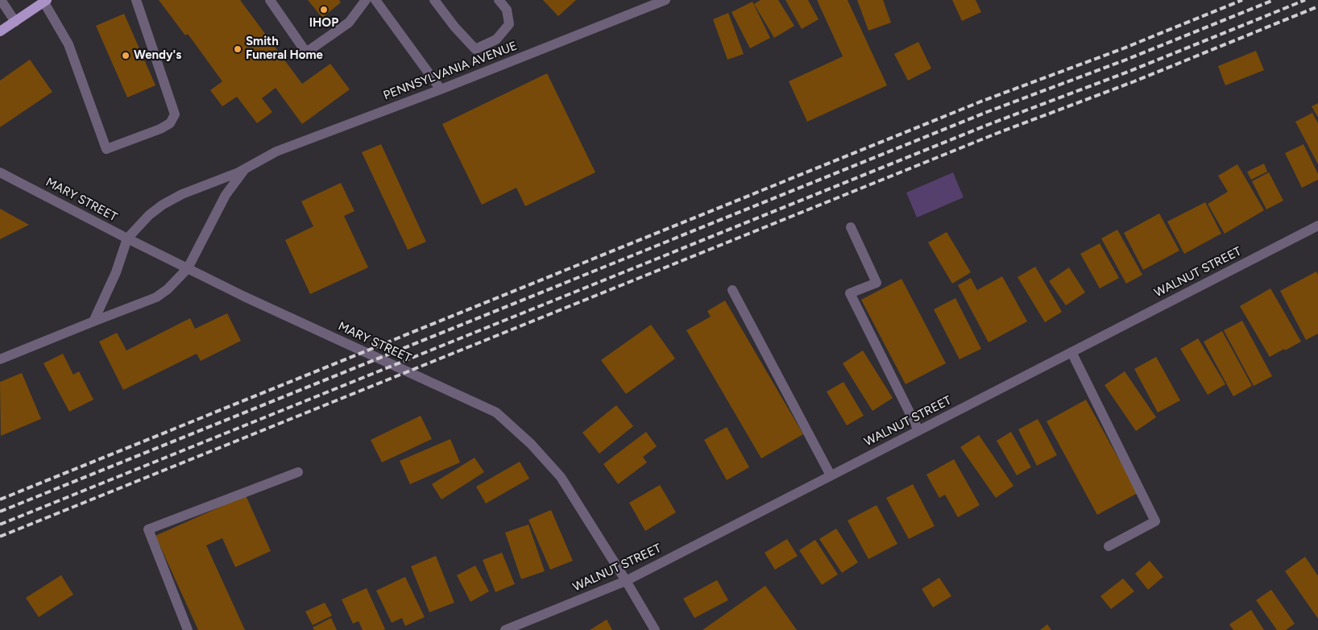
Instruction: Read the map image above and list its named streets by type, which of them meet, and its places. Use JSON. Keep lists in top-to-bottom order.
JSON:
{
  "streets": {
    "street": ["PENNSYLVANIA AVENUE", "MARY STREET", "WALNUT STREET"]
  },
  "crossings": [
    ["PENNSYLVANIA AVENUE", "MARY STREET"],
    ["MARY STREET", "WALNUT STREET"]
  ],
  "places": ["IHOP", "Smith Funeral Home", "Wendy's"]
}
